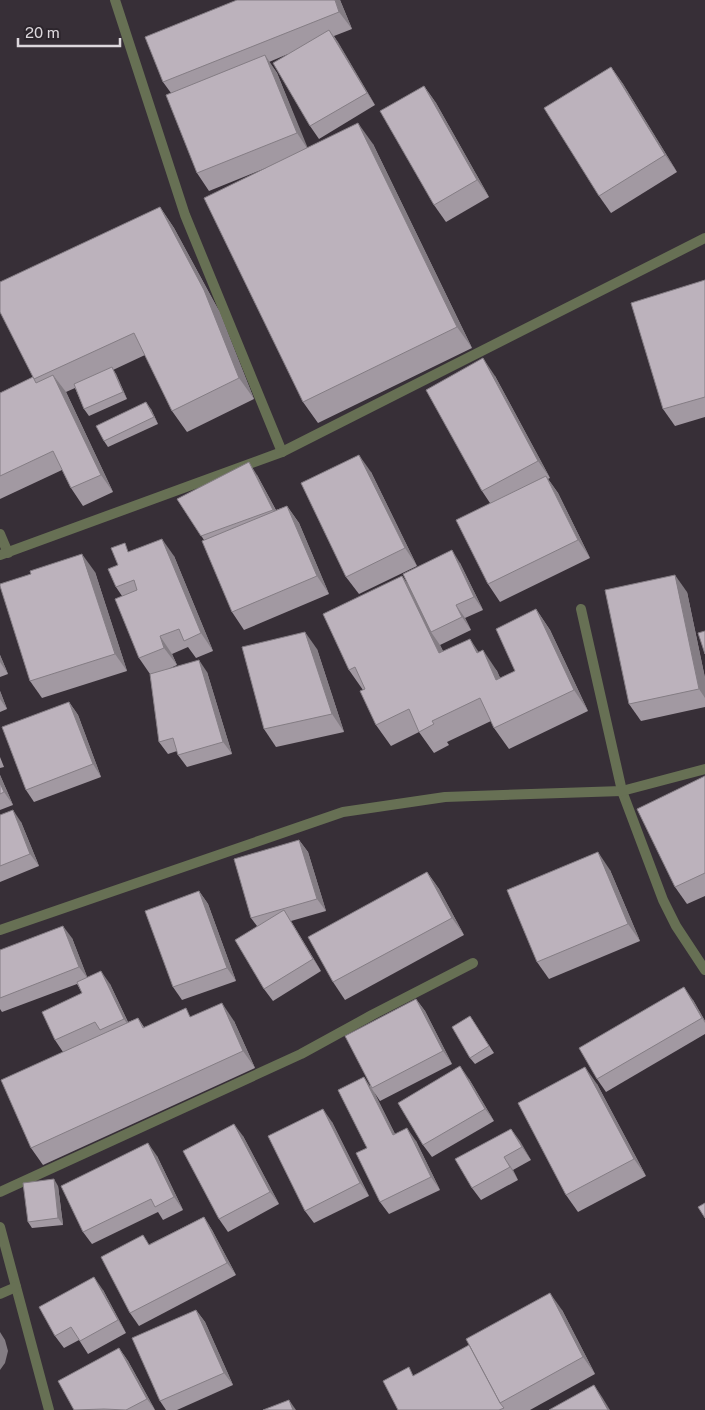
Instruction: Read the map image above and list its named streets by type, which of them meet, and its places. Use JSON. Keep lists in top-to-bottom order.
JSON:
{
  "scale_bar": "20 m"
}
